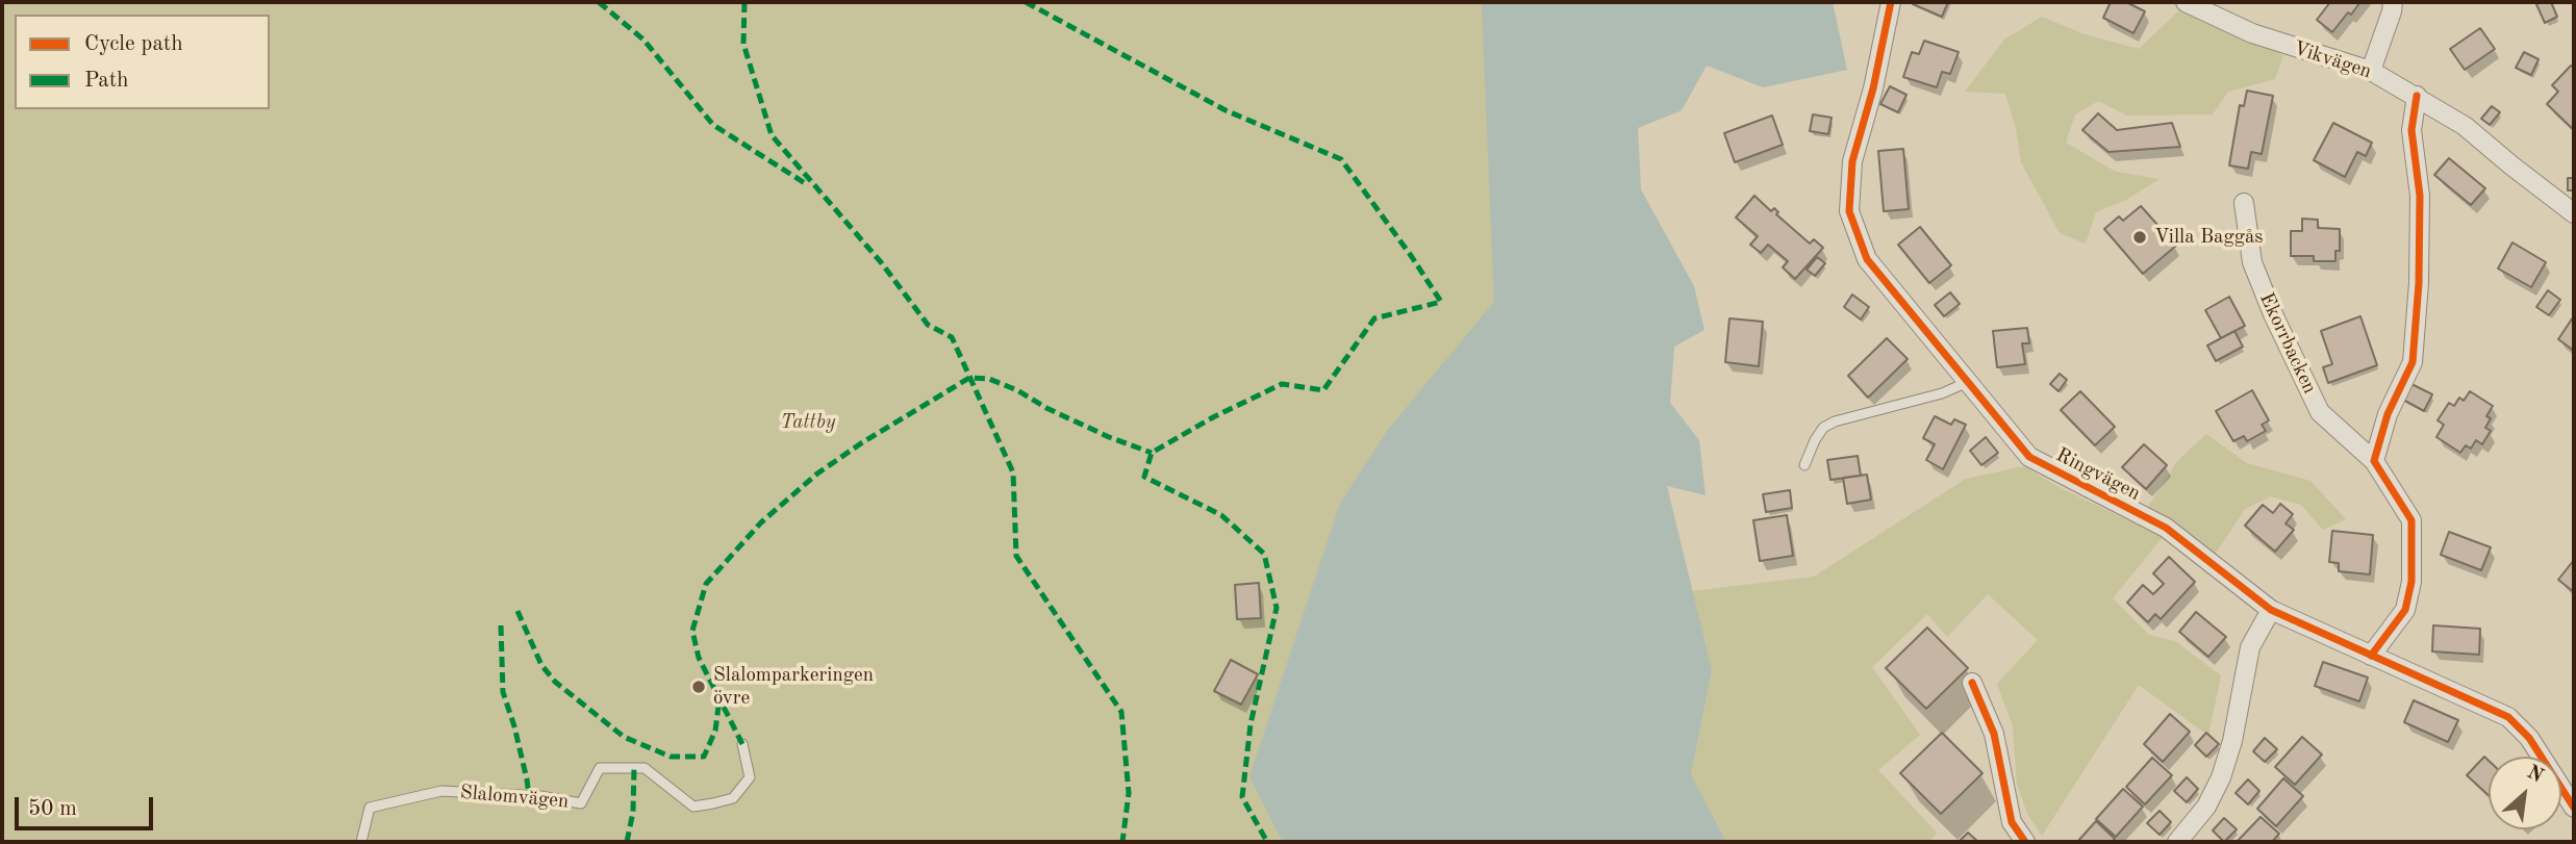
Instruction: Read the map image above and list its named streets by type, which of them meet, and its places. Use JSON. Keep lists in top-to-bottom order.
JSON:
{
  "streets": {
    "street": ["Vikvägen", "Ekorrbacken", "Ringvägen"],
    "lane": ["Slalomvägen"]
  },
  "crossings": [
    ["Ekorrbacken", "Ringvägen"]
  ],
  "parks": ["Tattby"],
  "places": ["Villa Baggås", "Slalomparkeringen övre"],
  "legend": ["Cycle path", "Path"],
  "scale_bar": "50 m",
  "north": "top right"
}
